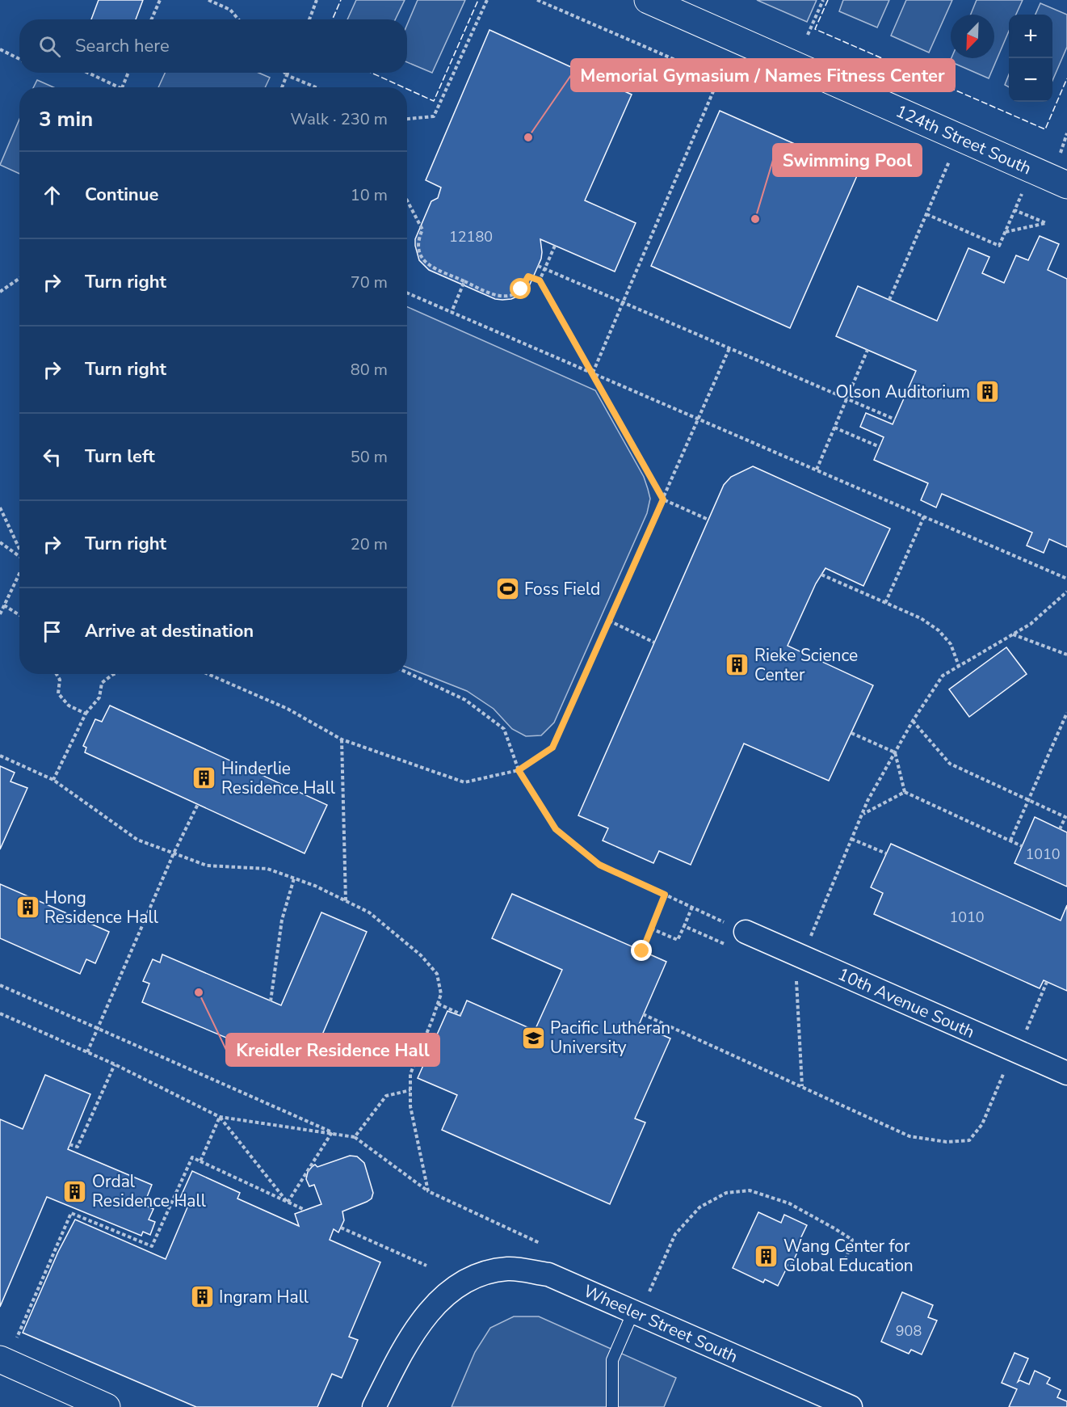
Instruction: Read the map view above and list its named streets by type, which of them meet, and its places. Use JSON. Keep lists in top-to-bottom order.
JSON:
{
  "streets": {
    "street": ["124th Street South", "10th Avenue South", "Wheeler Street South"]
  },
  "places": {
    "other": ["Memorial Gymasium / Names Fitness Center", "Swimming Pool", "Kreidler Residence Hall"],
    "building": [
      "Olson Auditorium",
      "Rieke Science Center",
      "Hinderlie Residence Hall",
      "Hong Residence Hall",
      "Ordal Residence Hall",
      "Wang Center for Global Education",
      "Ingram Hall"
    ],
    "sports": ["Foss Field"],
    "school or university": ["Pacific Lutheran University"]
  },
  "house_numbers": [
    "12180",
    "1010",
    "1010",
    "908"
  ],
  "north": "bottom left",
  "page": {
    "map_buttons": ["+", "−"],
    "search": "Search here",
    "heading": ["3 min", "Walk · 230 m"],
    "list": [
      ["Continue", "10 m"],
      ["Turn right", "70 m"],
      ["Turn right", "80 m"],
      ["Turn left", "50 m"],
      ["Turn right", "20 m"],
      "Arrive at destination"
    ]
  }
}
